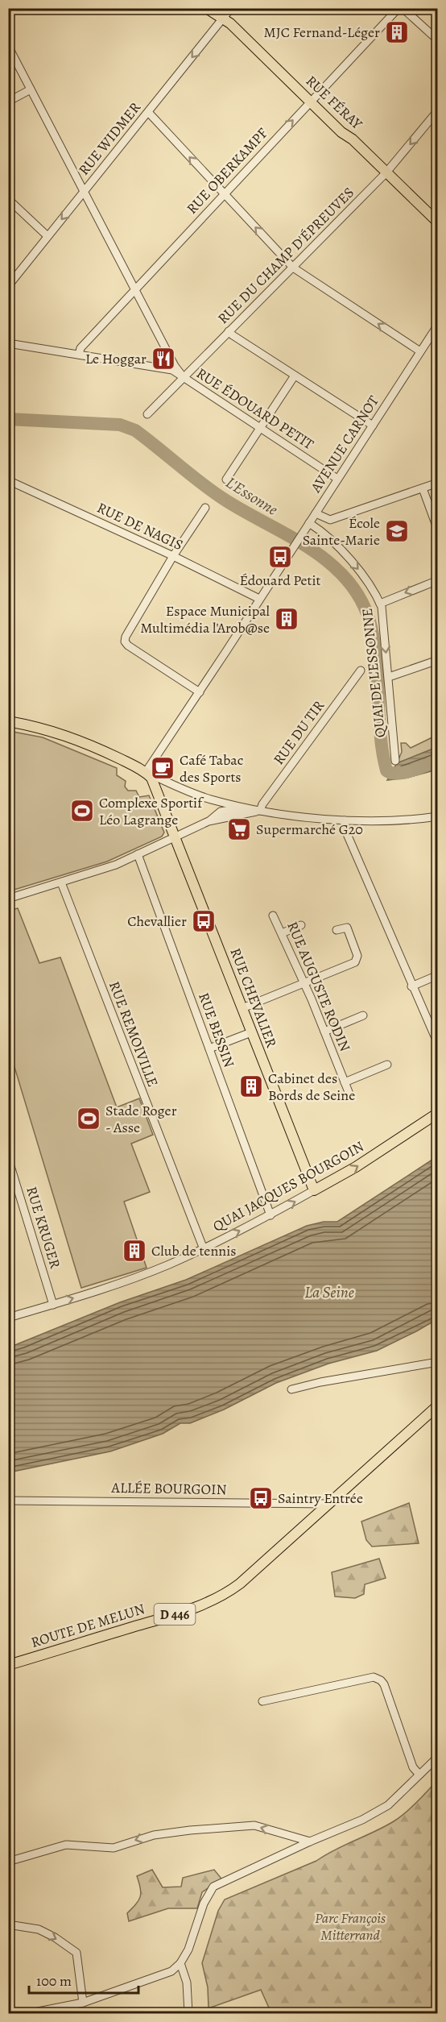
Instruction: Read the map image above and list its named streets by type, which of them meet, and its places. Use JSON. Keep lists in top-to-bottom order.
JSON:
{
  "streets": {
    "main road": [
      "RUE FÉRAY",
      "RUE CHEVALIER",
      "QUAI JACQUES BOURGOIN",
      "D 446",
      "ROUTE DE MELUN"
    ],
    "street": [
      "RUE WIDMER",
      "RUE OBERKAMPF",
      "RUE DU CHAMP D'ÉPREUVES",
      "RUE ÉDOUARD PETIT",
      "AVENUE CARNOT",
      "RUE DE NAGIS",
      "QUAI DE L'ESSONNE",
      "RUE DU TIR",
      "RUE AUGUSTE RODIN",
      "RUE BESSIN",
      "RUE REMOIVILLE",
      "RUE KRUGER",
      "ALLÉE BOURGOIN"
    ]
  },
  "crossings": [
    ["RUE FÉRAY", "RUE WIDMER"],
    ["RUE FÉRAY", "RUE OBERKAMPF"],
    ["RUE FÉRAY", "RUE DU CHAMP D'ÉPREUVES"],
    ["RUE DU CHAMP D'ÉPREUVES", "RUE ÉDOUARD PETIT"],
    ["RUE ÉDOUARD PETIT", "AVENUE CARNOT"],
    ["AVENUE CARNOT", "RUE DE NAGIS"],
    ["AVENUE CARNOT", "QUAI DE L'ESSONNE"],
    ["AVENUE CARNOT", "RUE CHEVALIER"],
    ["RUE CHEVALIER", "QUAI JACQUES BOURGOIN"],
    ["RUE BESSIN", "QUAI JACQUES BOURGOIN"],
    ["RUE REMOIVILLE", "QUAI JACQUES BOURGOIN"],
    ["QUAI JACQUES BOURGOIN", "RUE KRUGER"],
    ["ALLÉE BOURGOIN", "D 446"],
    ["ALLÉE BOURGOIN", "ROUTE DE MELUN"],
    ["D 446", "ROUTE DE MELUN"]
  ],
  "one_way": ["RUE WIDMER", "QUAI DE L'ESSONNE", "QUAI JACQUES BOURGOIN"],
  "water": ["L'Essonne", "La Seine"],
  "parks": ["Parc François Mitterrand"],
  "places": {
    "building": [
      "MJC Fernand-Léger",
      "Espace Municipal Multimédia l'Arob@se",
      "Cabinet des Bords de Seine",
      "Club de tennis"
    ],
    "restaurant": ["Le Hoggar"],
    "school or university": ["École Sainte-Marie"],
    "bus stop": ["Édouard Petit", "Chevallier", "Saintry Entrée"],
    "cafe": ["Café Tabac des Sports"],
    "sports": ["Complexe Sportif Léo Lagrange", "Stade Roger - Asse"],
    "supermarket": ["Supermarché G20"]
  },
  "scale_bar": "100 m"
}
